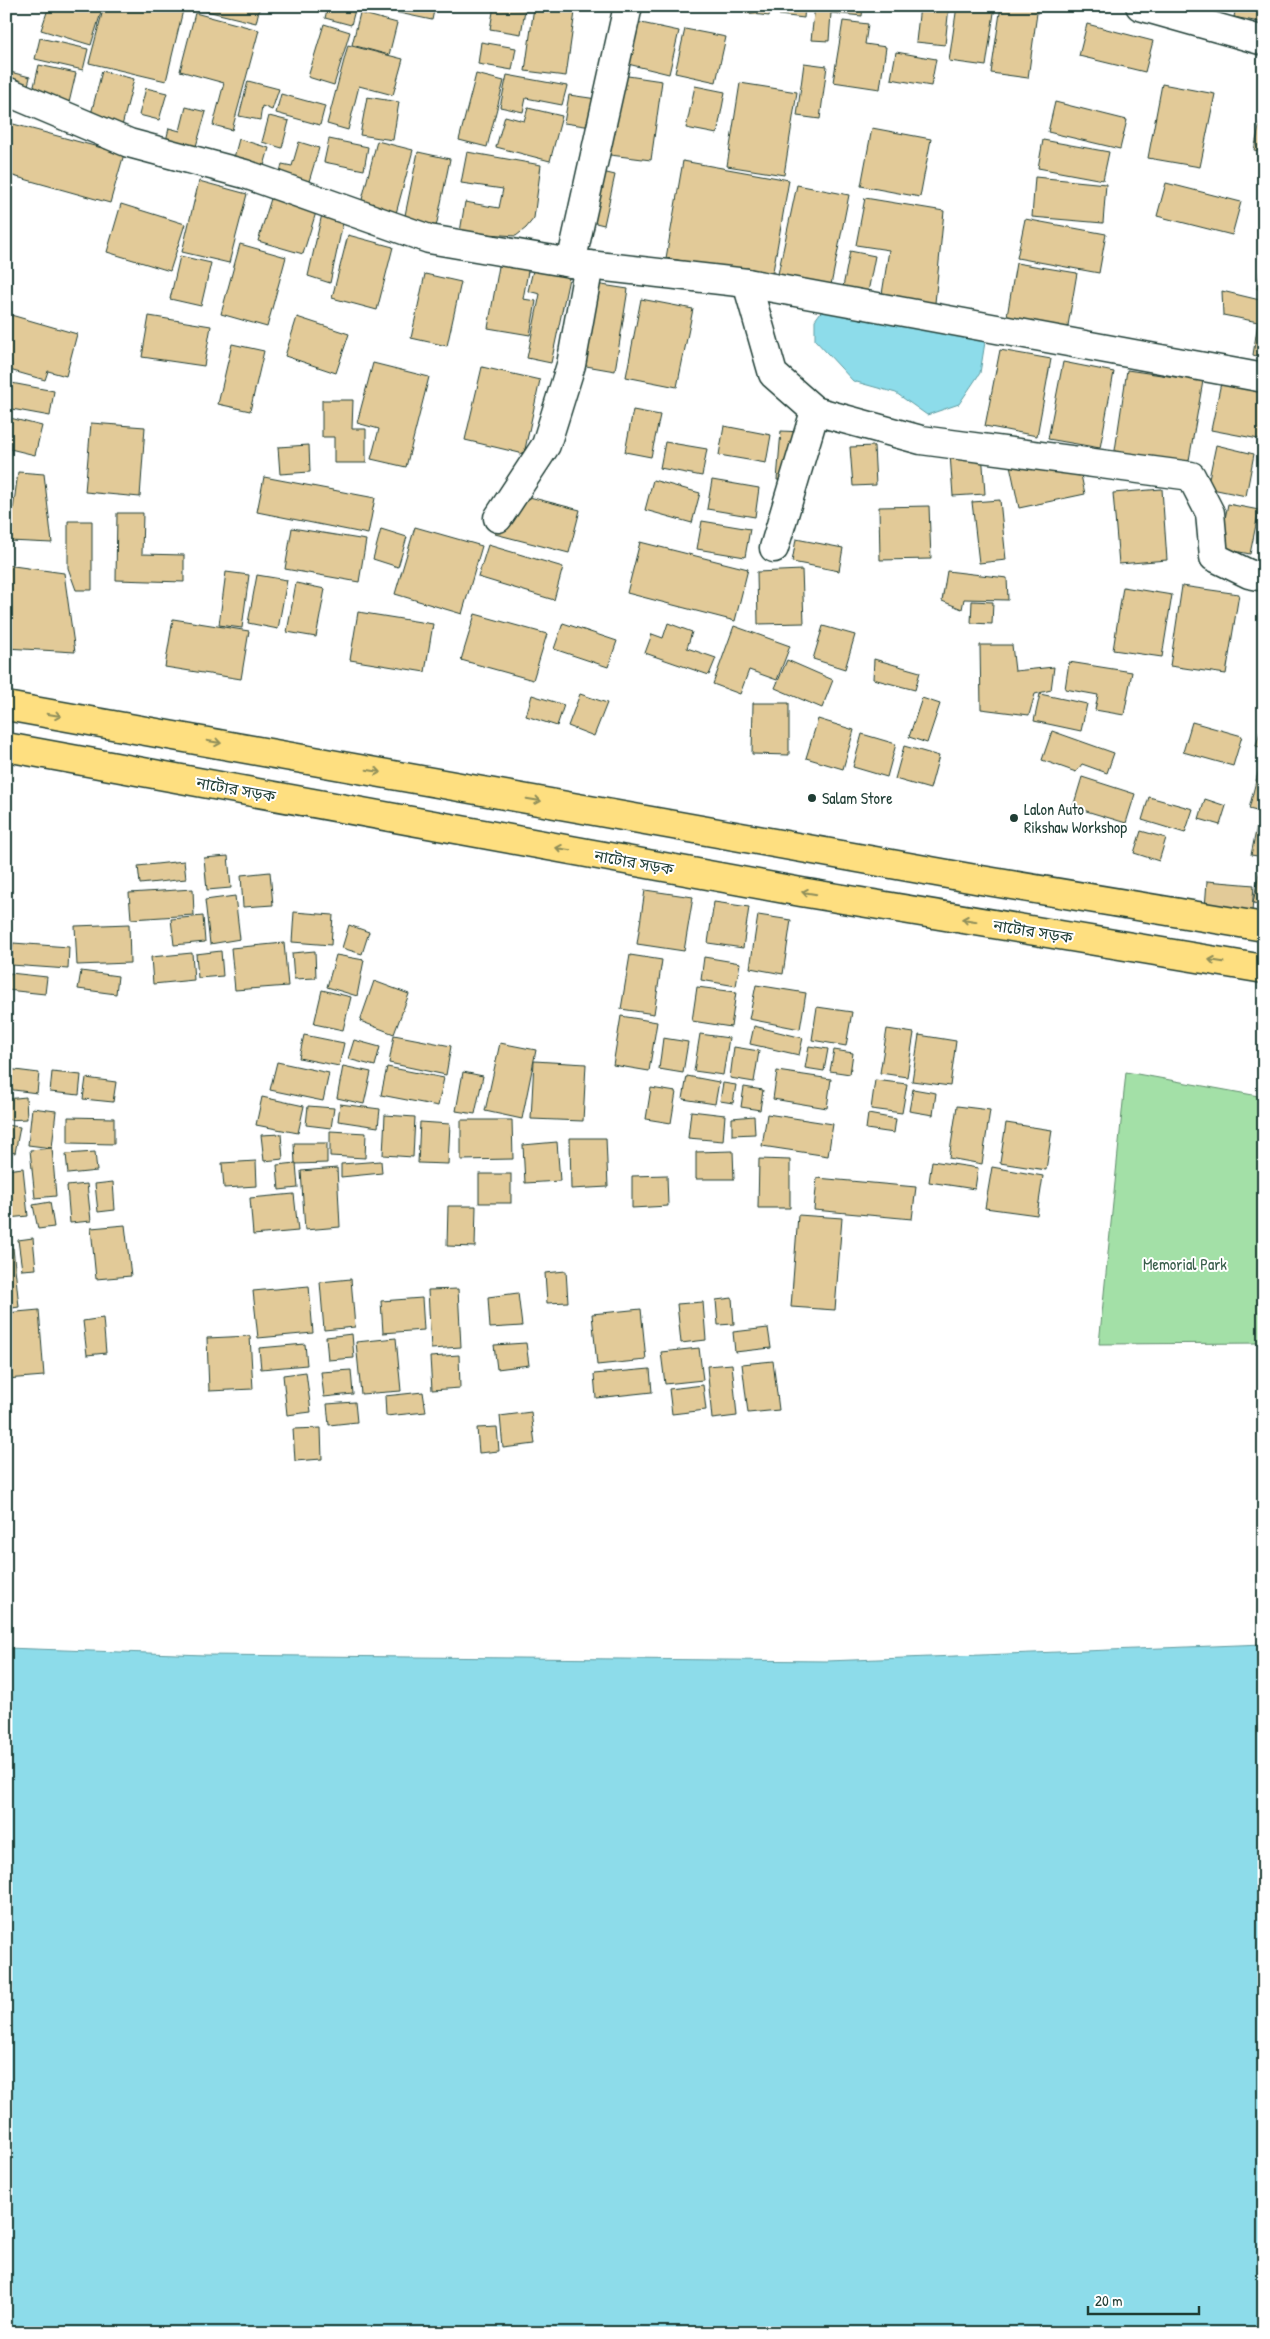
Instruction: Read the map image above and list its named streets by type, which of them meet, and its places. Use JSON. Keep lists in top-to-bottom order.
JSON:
{
  "streets": {
    "highway": ["নাটোর সড়ক"]
  },
  "parks": ["Memorial Park"],
  "places": ["Salam Store", "Lalon Auto Rikshaw Workshop"],
  "scale_bar": "20 m"
}
